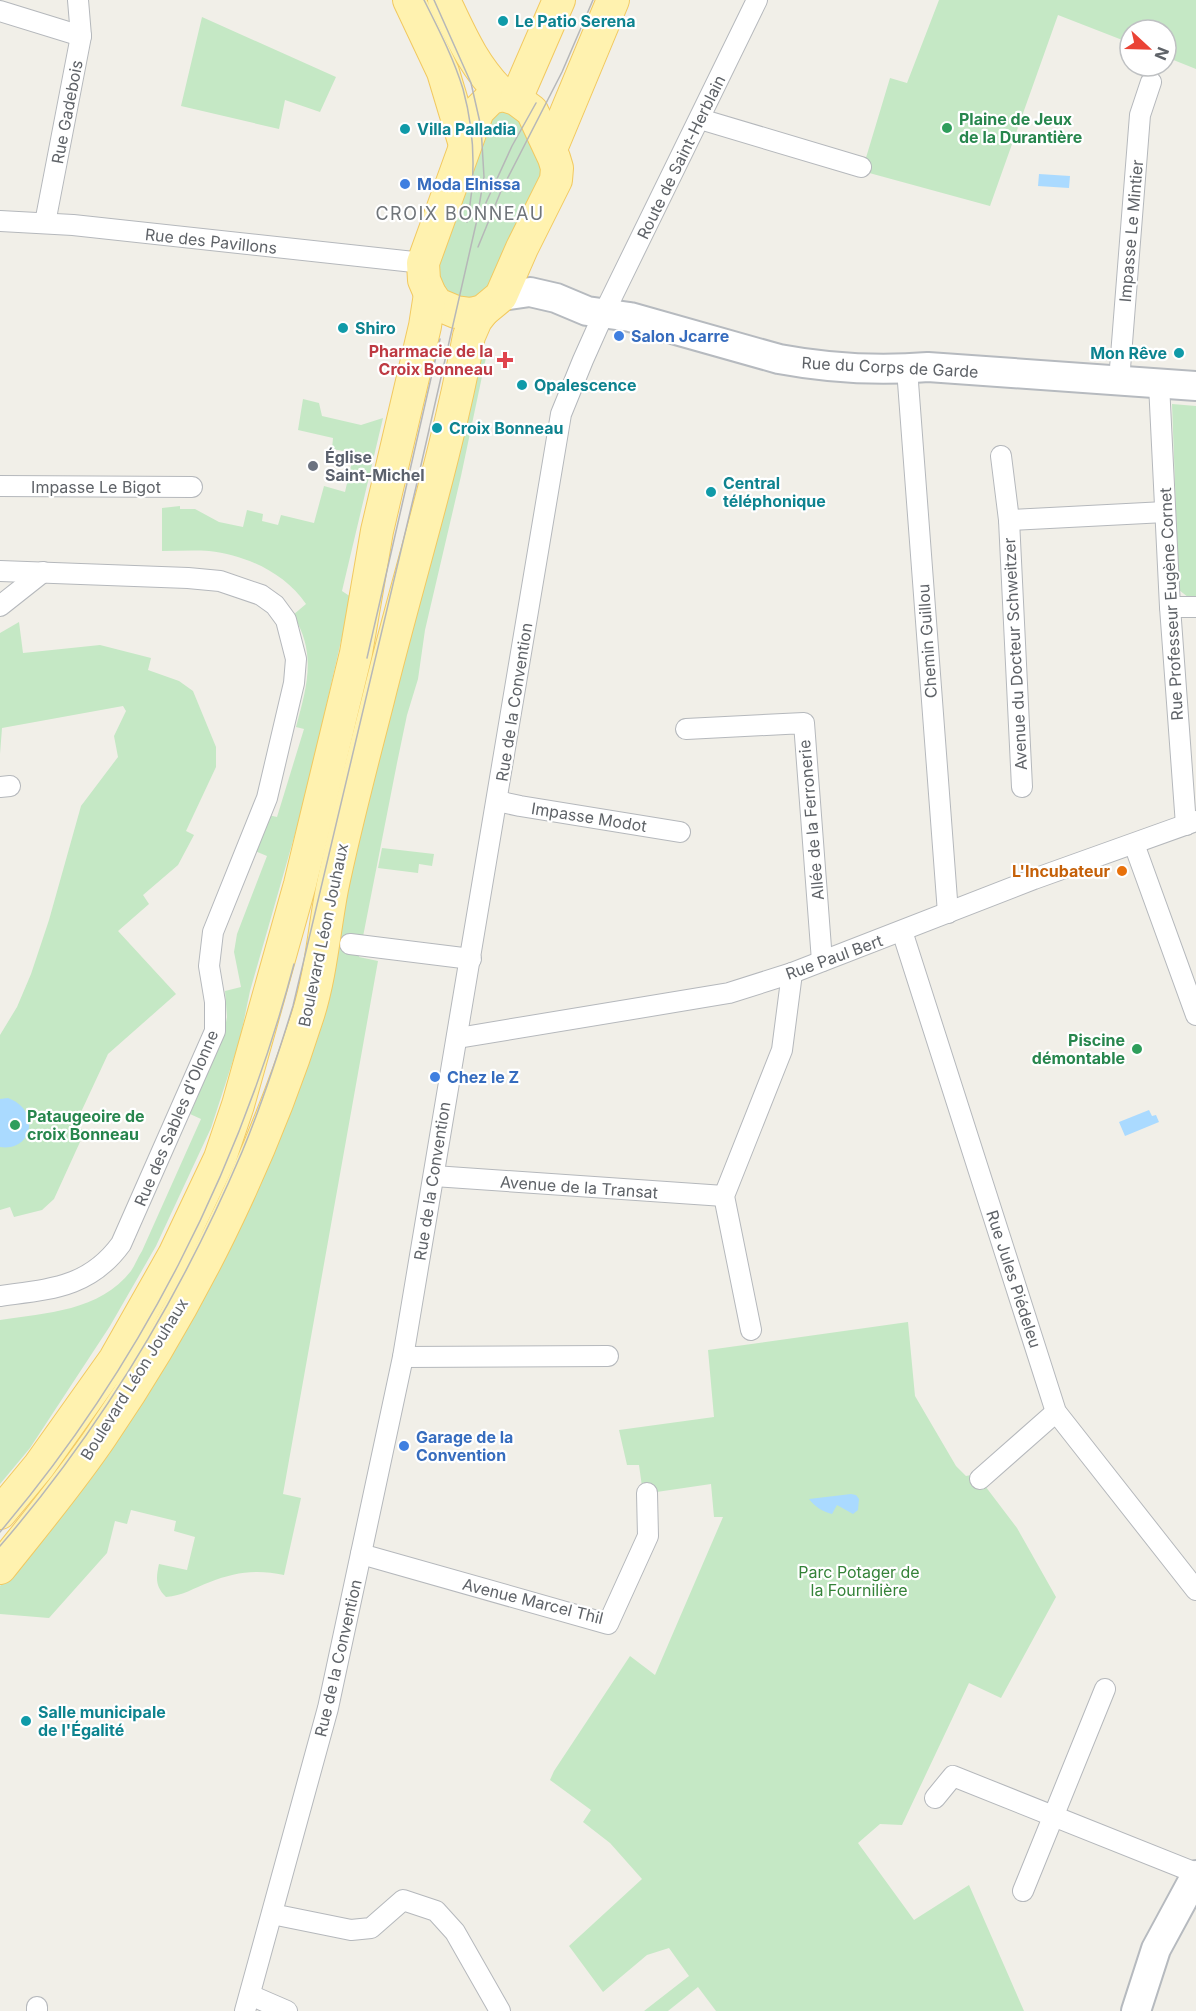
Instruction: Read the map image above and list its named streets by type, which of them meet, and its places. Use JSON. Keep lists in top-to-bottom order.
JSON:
{
  "streets": {
    "main road": ["Boulevard Léon Jouhaux"],
    "street": [
      "Rue Gadebois",
      "Route de Saint-Herblain",
      "Impasse Le Mintier",
      "Rue des Pavillons",
      "Rue du Corps de Garde",
      "Impasse Le Bigot",
      "Rue Professeur Eugène Cornet",
      "Chemin Guillou",
      "Avenue du Docteur Schweitzer",
      "Rue de la Convention",
      "Impasse Modot",
      "Allée de la Ferronerie",
      "Rue Paul Bert",
      "Rue des Sables d'Olonne",
      "Avenue de la Transat",
      "Rue Jules Piédeleu",
      "Avenue Marcel Thil"
    ]
  },
  "crossings": [
    ["Rue Gadebois", "Rue des Pavillons"],
    ["Route de Saint-Herblain", "Rue du Corps de Garde"],
    ["Route de Saint-Herblain", "Rue de la Convention"],
    ["Impasse Le Mintier", "Rue du Corps de Garde"],
    ["Rue du Corps de Garde", "Rue Professeur Eugène Cornet"],
    ["Rue du Corps de Garde", "Chemin Guillou"],
    ["Rue du Corps de Garde", "Rue de la Convention"],
    ["Rue du Corps de Garde", "Boulevard Léon Jouhaux"],
    ["Rue Professeur Eugène Cornet", "Avenue du Docteur Schweitzer"],
    ["Rue Professeur Eugène Cornet", "Rue Paul Bert"],
    ["Chemin Guillou", "Rue Paul Bert"],
    ["Rue de la Convention", "Impasse Modot"],
    ["Rue de la Convention", "Rue Paul Bert"],
    ["Rue de la Convention", "Avenue de la Transat"],
    ["Rue de la Convention", "Avenue Marcel Thil"],
    ["Allée de la Ferronerie", "Rue Paul Bert"],
    ["Rue Paul Bert", "Rue Jules Piédeleu"]
  ],
  "districts": ["CROIX BONNEAU"],
  "parks": ["Parc Potager de la Fournilière"],
  "places": {
    "other": [
      "Le Patio Serena",
      "Plaine de Jeux de la Durantière",
      "Villa Palladia",
      "Moda Elnissa",
      "Shiro",
      "Salon Jcarre",
      "Mon Rêve",
      "Opalescence",
      "Croix Bonneau",
      "Église Saint-Michel",
      "Central téléphonique",
      "L'Incubateur",
      "Piscine démontable",
      "Chez le Z",
      "Pataugeoire de croix Bonneau",
      "Garage de la Convention",
      "Salle municipale de l'Égalité"
    ],
    "health": ["Pharmacie de la Croix Bonneau"]
  },
  "north": "right"
}
